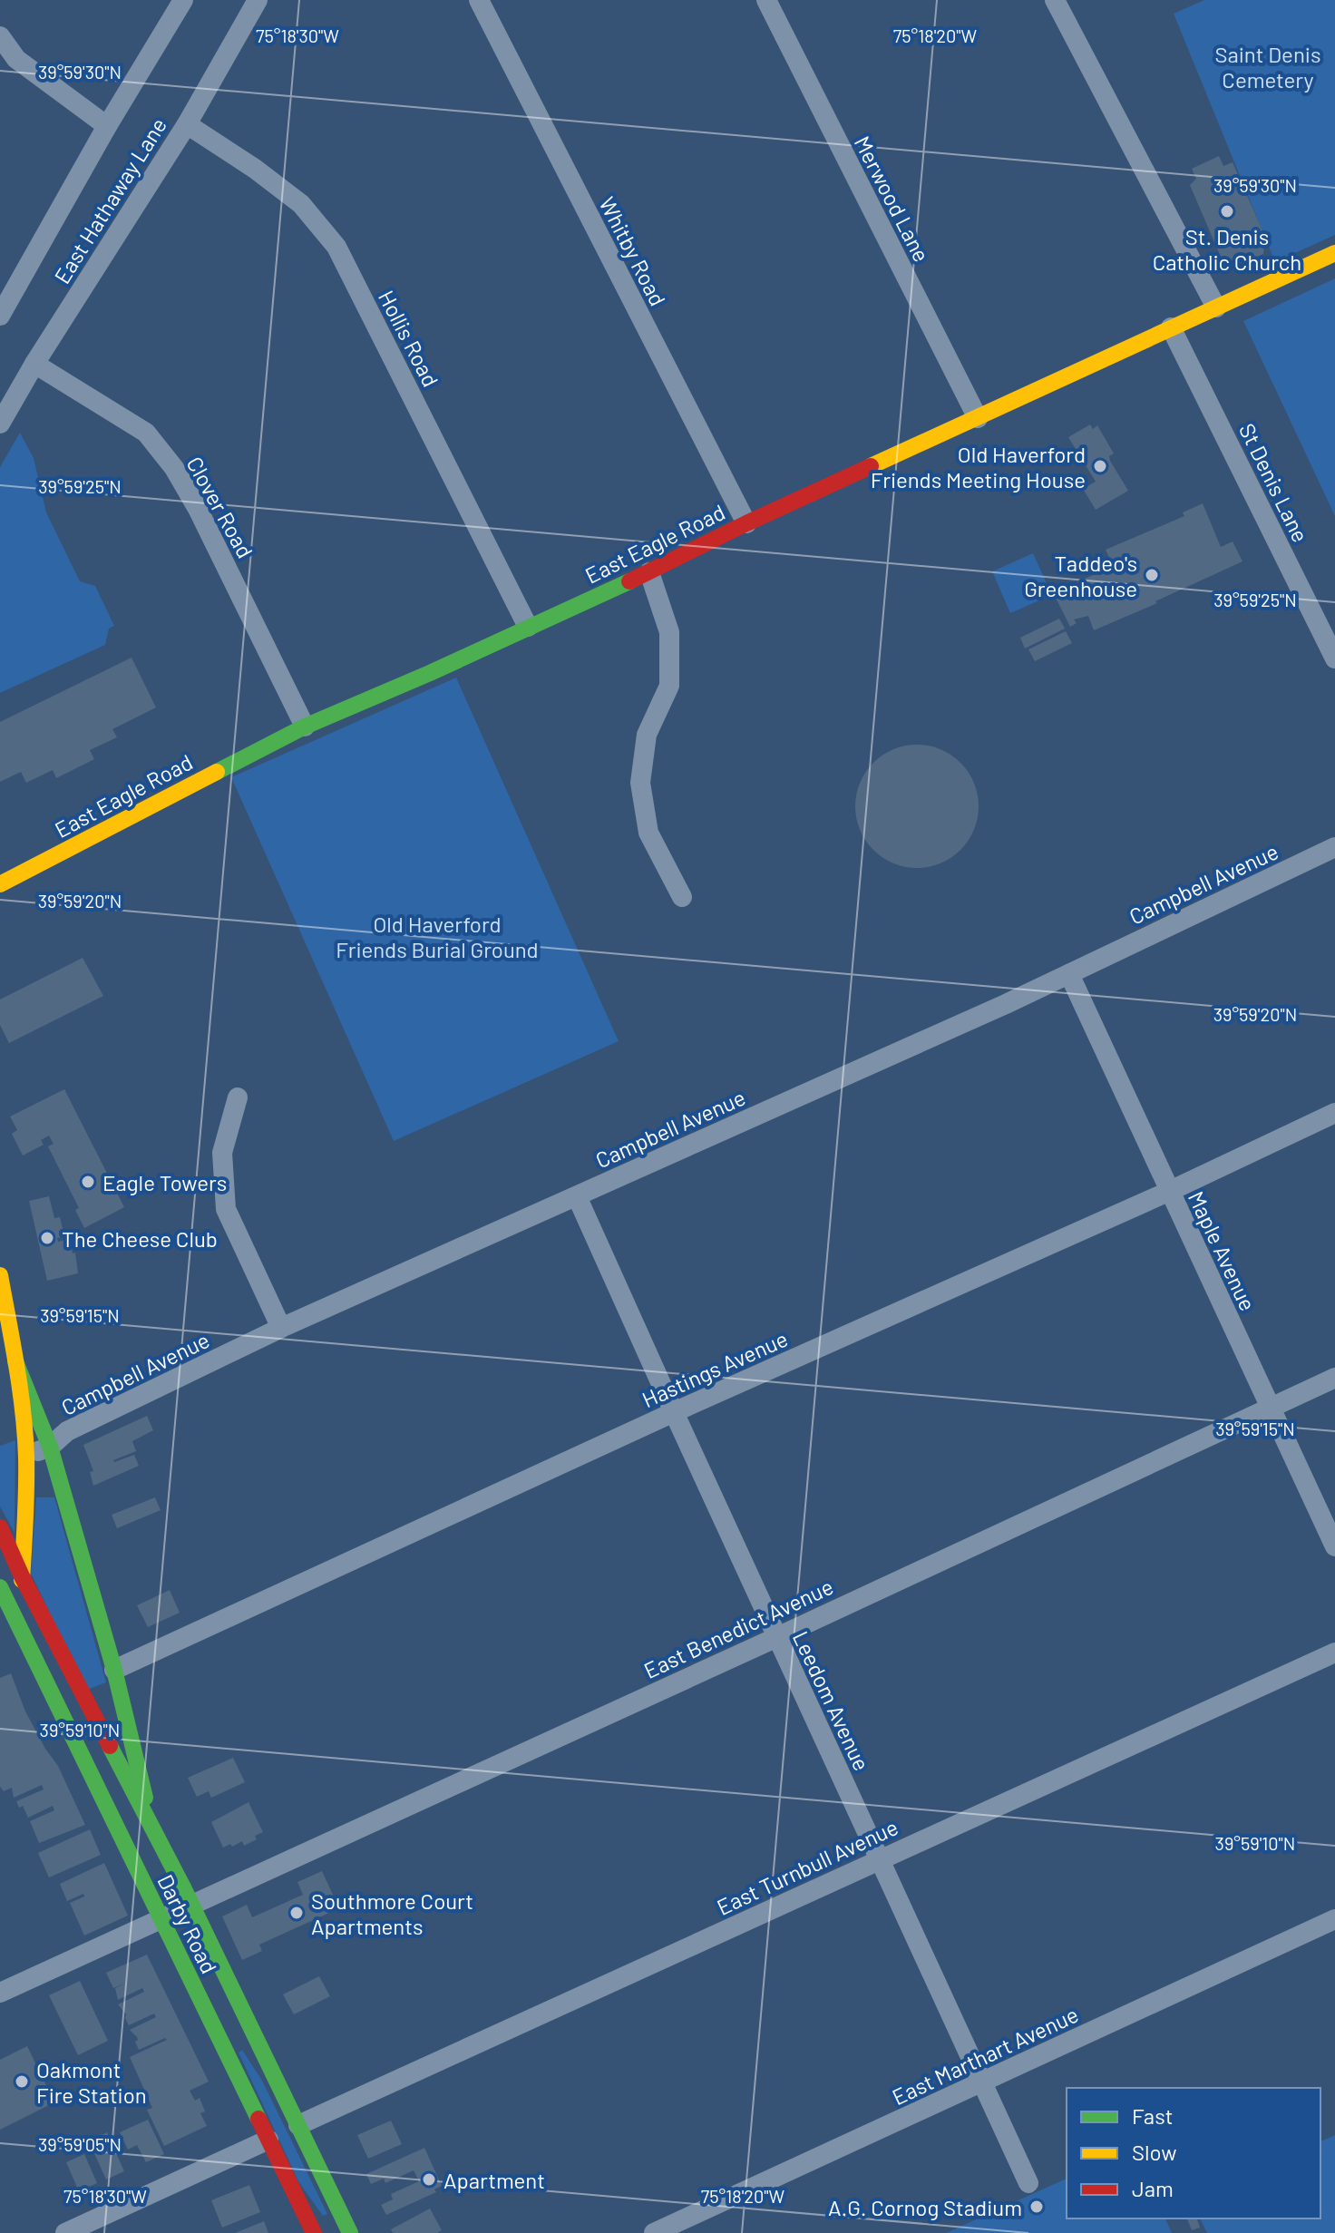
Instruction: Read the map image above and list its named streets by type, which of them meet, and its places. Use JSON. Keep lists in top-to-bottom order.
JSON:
{
  "streets": {
    "main road": ["East Eagle Road", "Darby Road"],
    "street": [
      "Merwood Lane",
      "East Hathaway Lane",
      "Whitby Road",
      "Hollis Road",
      "St Denis Lane",
      "Clover Road",
      "Campbell Avenue",
      "Maple Avenue",
      "Hastings Avenue",
      "East Benedict Avenue",
      "Leedom Avenue",
      "East Turnbull Avenue",
      "East Marthart Avenue"
    ]
  },
  "crossings": [
    ["Merwood Lane", "East Eagle Road"],
    ["East Hathaway Lane", "Hollis Road"],
    ["East Hathaway Lane", "Clover Road"],
    ["Whitby Road", "East Eagle Road"],
    ["Hollis Road", "East Eagle Road"],
    ["St Denis Lane", "East Eagle Road"],
    ["Clover Road", "East Eagle Road"],
    ["Campbell Avenue", "Maple Avenue"],
    ["Campbell Avenue", "Leedom Avenue"],
    ["Campbell Avenue", "Darby Road"],
    ["Maple Avenue", "Hastings Avenue"],
    ["Maple Avenue", "East Benedict Avenue"],
    ["Hastings Avenue", "Leedom Avenue"],
    ["Hastings Avenue", "Darby Road"],
    ["East Benedict Avenue", "Leedom Avenue"],
    ["East Benedict Avenue", "Darby Road"],
    ["Leedom Avenue", "East Turnbull Avenue"],
    ["Leedom Avenue", "East Marthart Avenue"],
    ["East Turnbull Avenue", "Darby Road"]
  ],
  "parks": ["Saint Denis Cemetery", "Old Haverford Friends Burial Ground"],
  "places": [
    "St. Denis Catholic Church",
    "Old Haverford Friends Meeting House",
    "Taddeo's Greenhouse",
    "Eagle Towers",
    "The Cheese Club",
    "Southmore Court Apartments",
    "Oakmont Fire Station",
    "Apartment",
    "A.G. Cornog Stadium"
  ],
  "legend": ["Fast", "Slow", "Jam"],
  "coordinates": [
    "75°18'30\"W",
    "75°18'20\"W",
    "39°59'30\"N",
    "39°59'25\"N",
    "39°59'20\"N",
    "39°59'15\"N",
    "39°59'10\"N",
    "39°59'05\"N"
  ]
}
